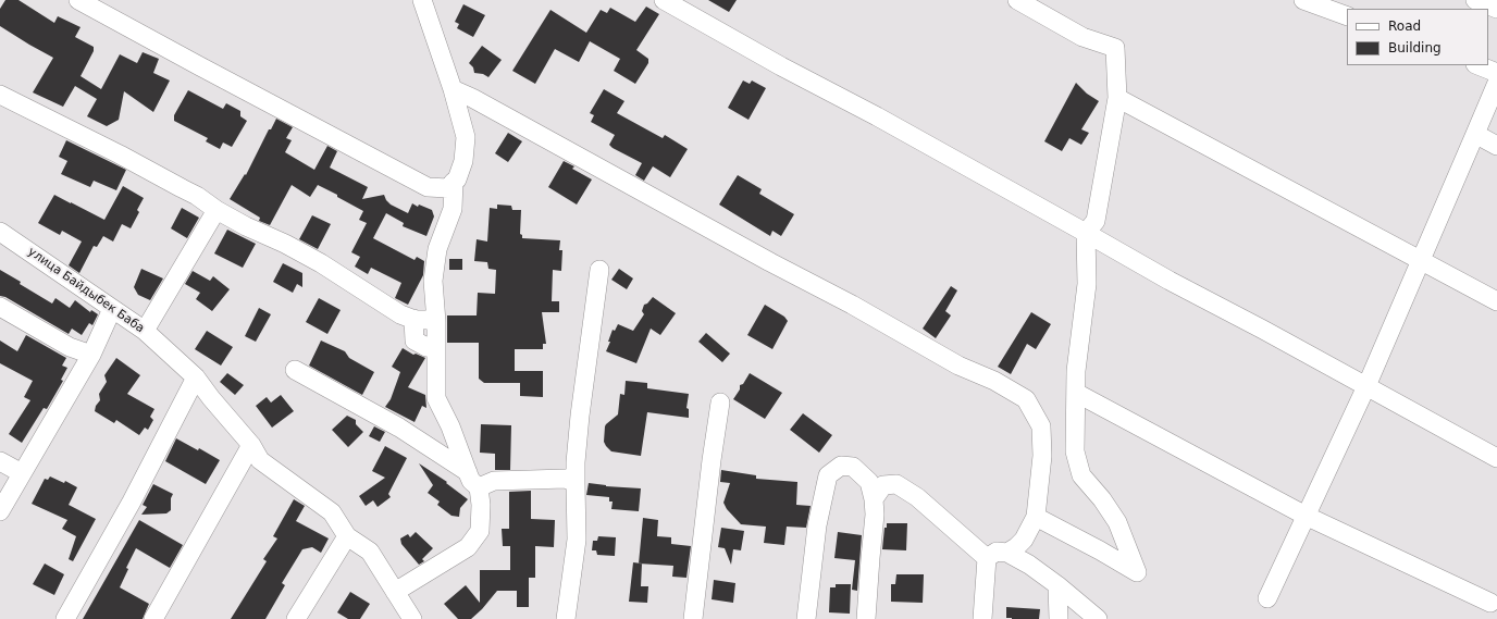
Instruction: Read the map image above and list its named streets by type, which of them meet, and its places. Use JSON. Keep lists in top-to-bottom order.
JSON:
{
  "streets": {
    "street": ["улица Байдыбек Баба"]
  },
  "legend": ["Road", "Building"]
}
